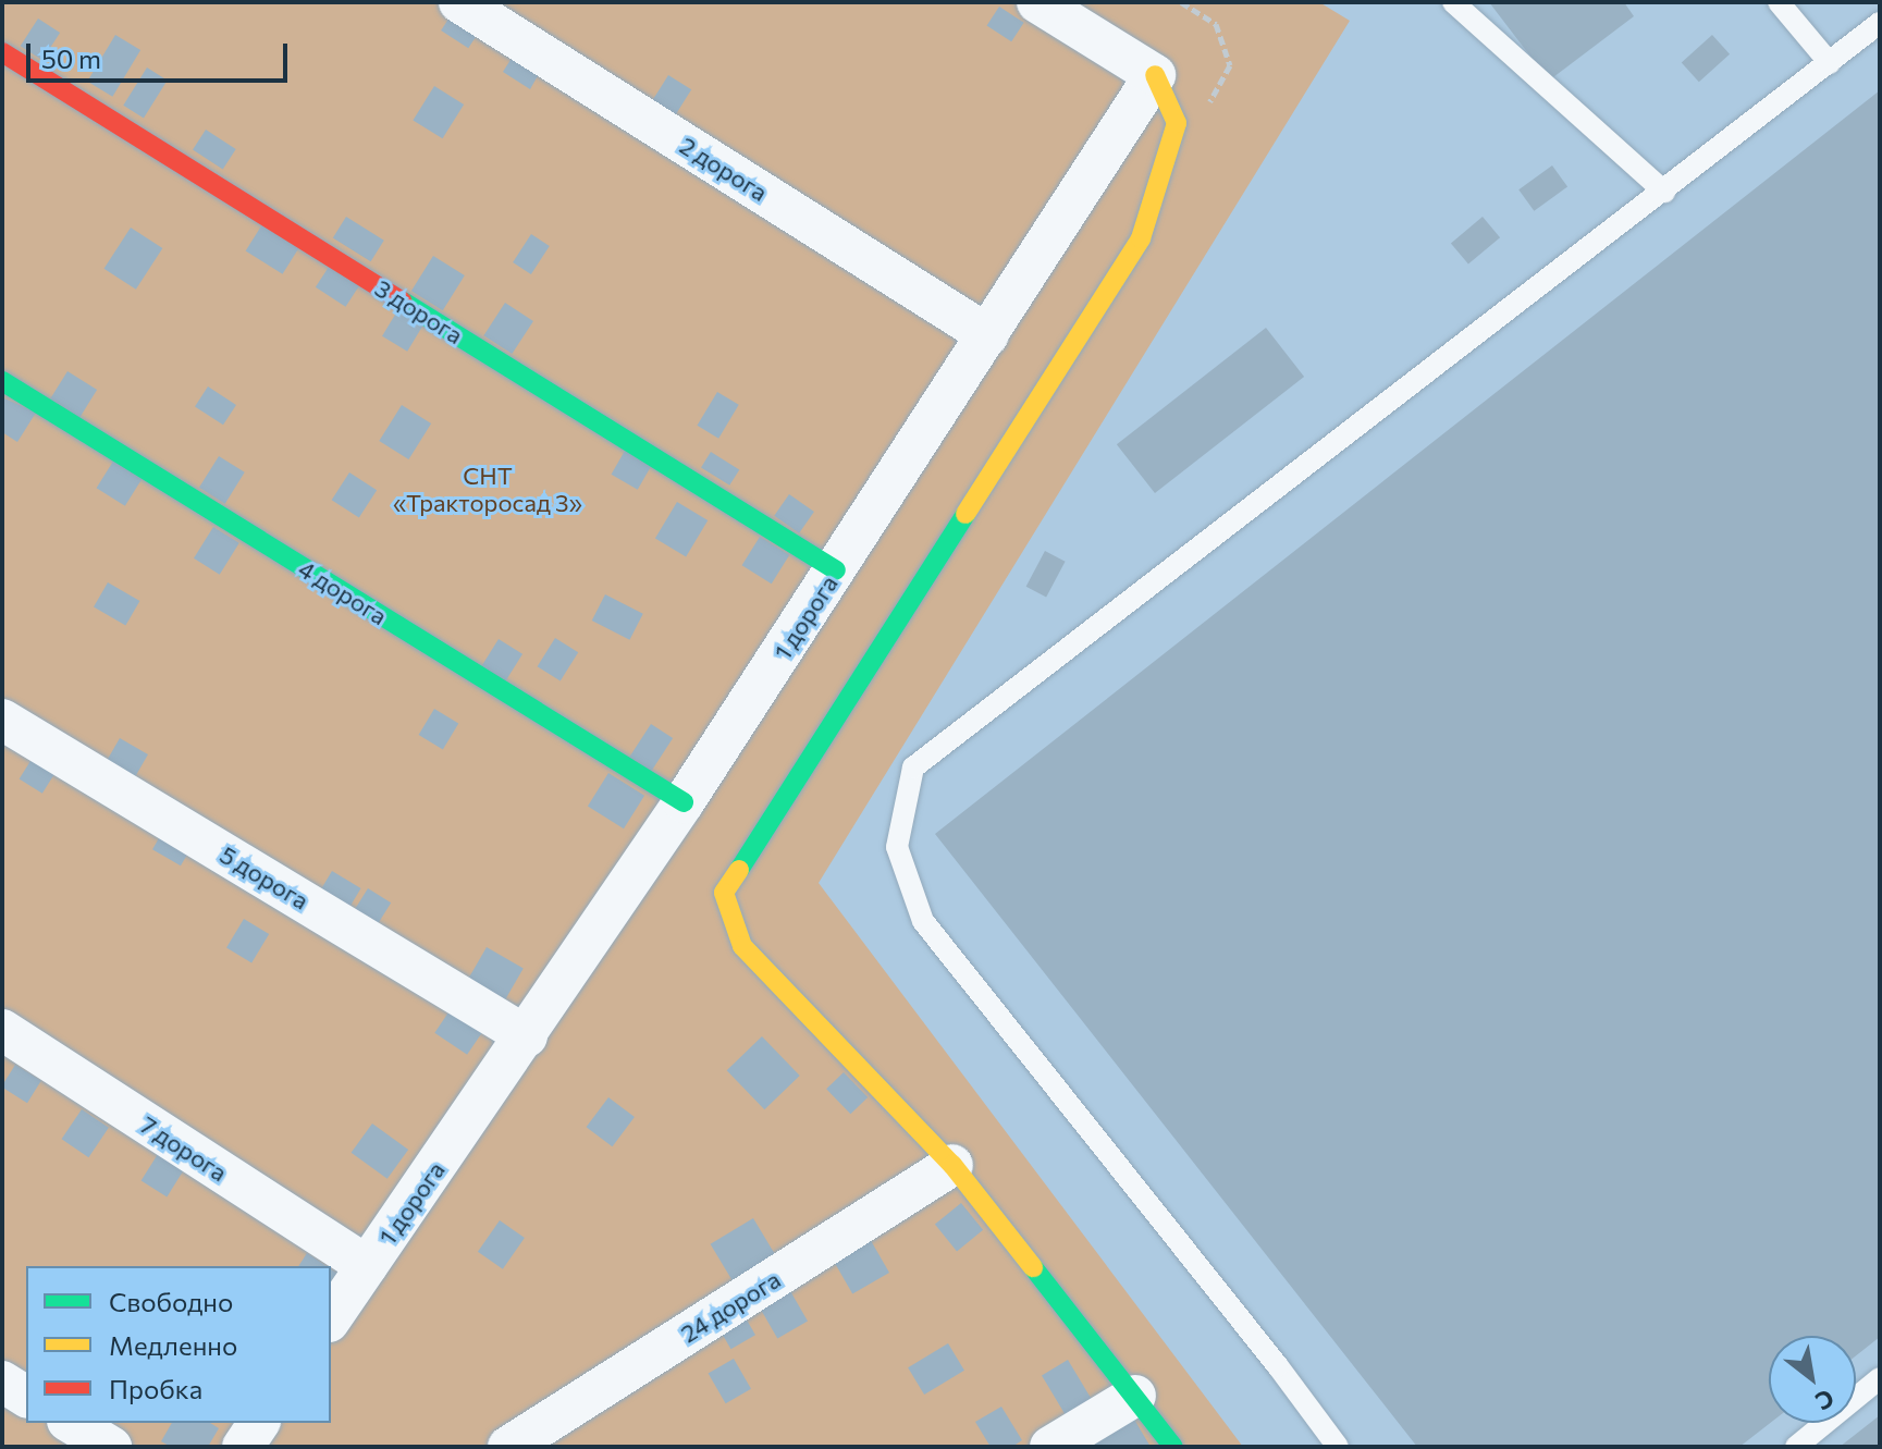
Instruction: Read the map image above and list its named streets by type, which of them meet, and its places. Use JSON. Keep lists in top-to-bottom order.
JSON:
{
  "streets": {
    "street": [
      "2 дорога",
      "3 дорога",
      "4 дорога",
      "1 дорога",
      "5 дорога",
      "7 дорога",
      "24 дорога"
    ]
  },
  "crossings": [
    ["2 дорога", "1 дорога"],
    ["3 дорога", "1 дорога"],
    ["4 дорога", "1 дорога"],
    ["1 дорога", "5 дорога"],
    ["1 дорога", "7 дорога"]
  ],
  "parks": ["СНТ «Тракторосад 3»"],
  "legend": ["Свободно", "Медленно", "Пробка"],
  "scale_bar": "50 m",
  "north": "bottom right"
}
